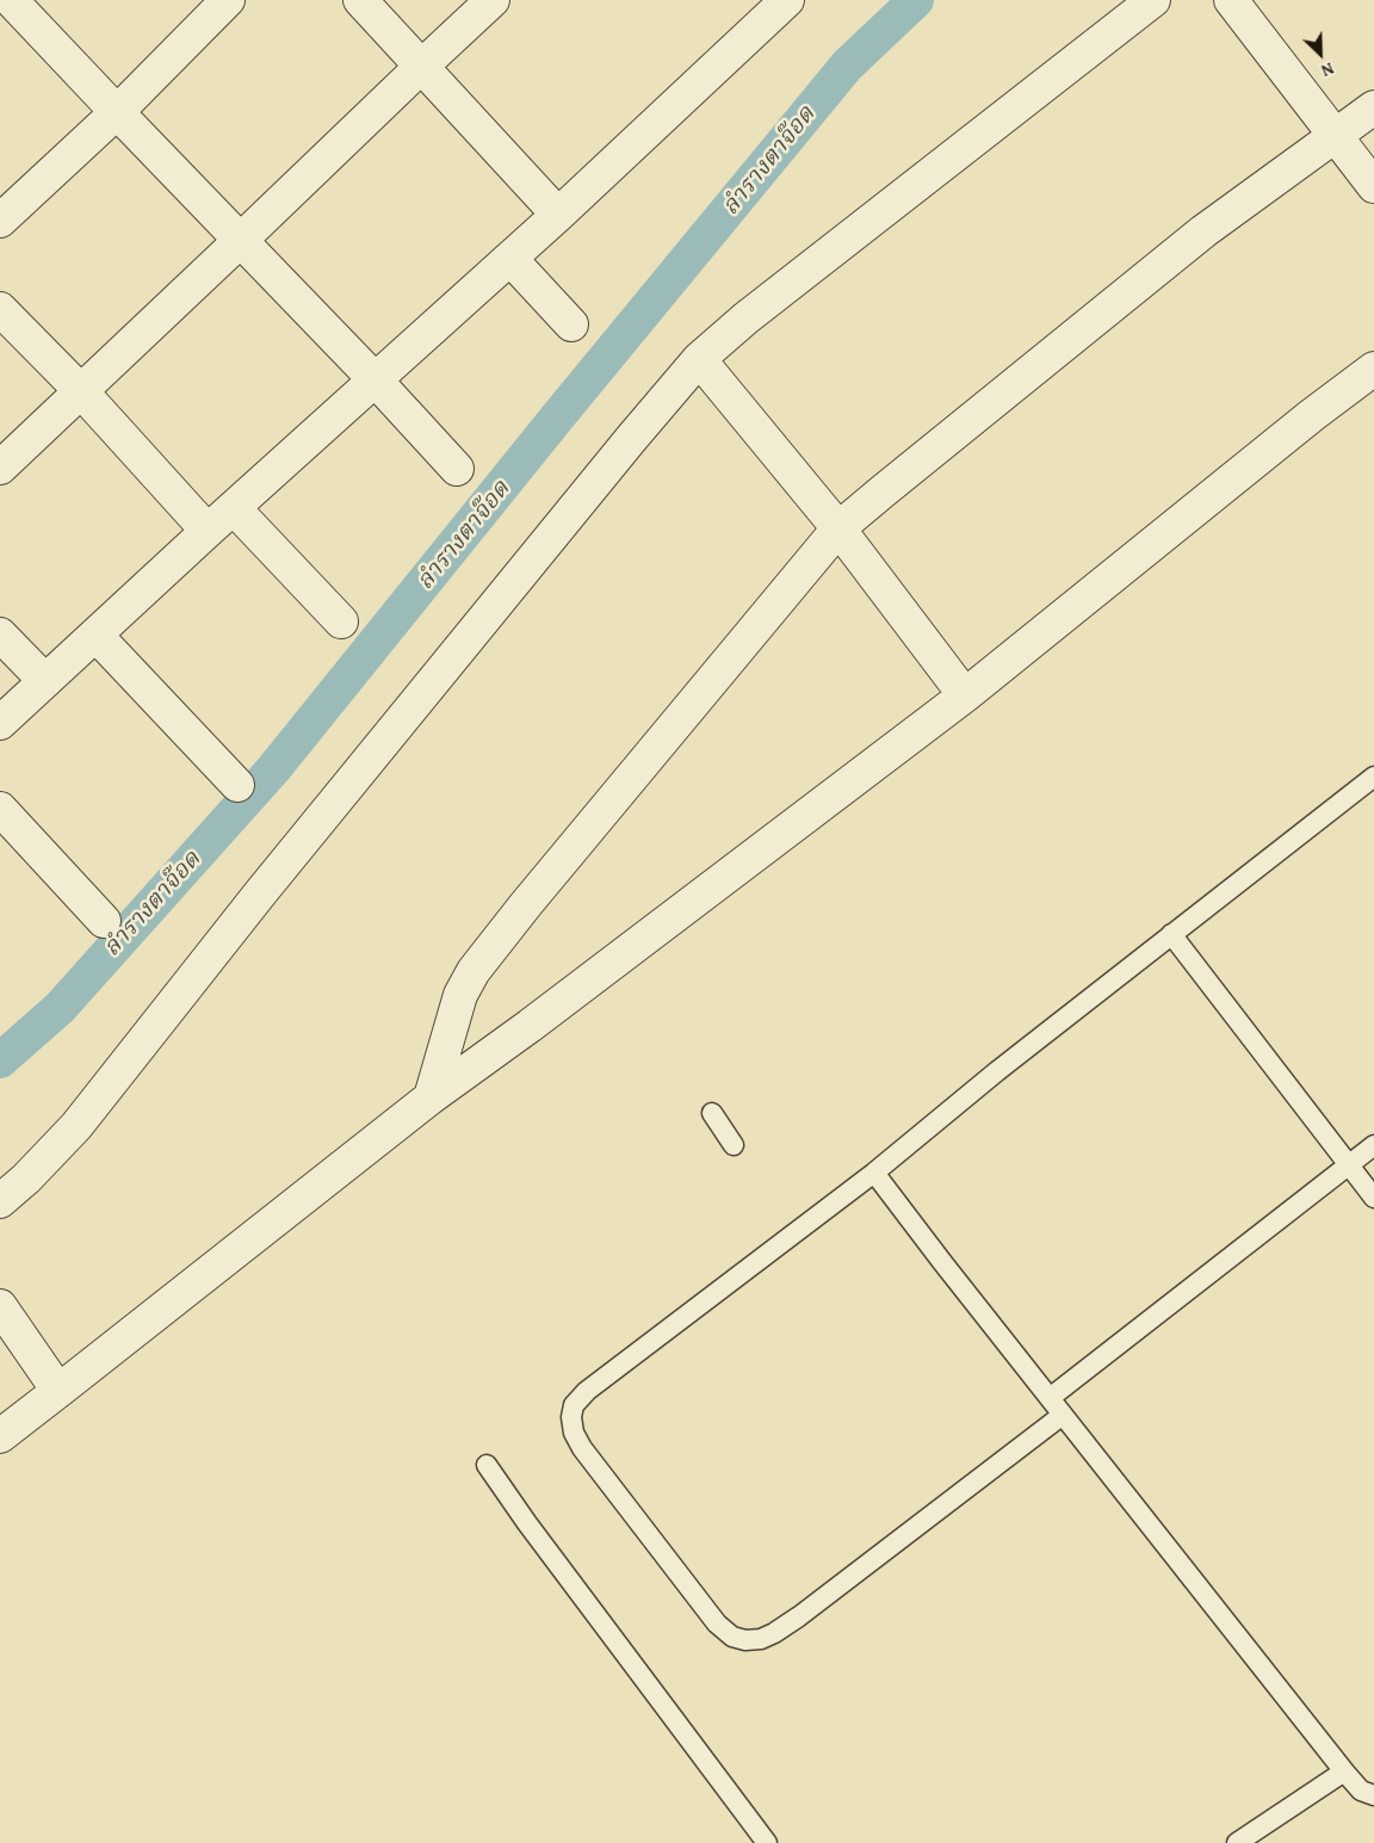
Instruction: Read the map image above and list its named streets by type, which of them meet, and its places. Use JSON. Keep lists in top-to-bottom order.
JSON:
{
  "water": ["ลำรางตาจ๊อด"],
  "north": "bottom right"
}
